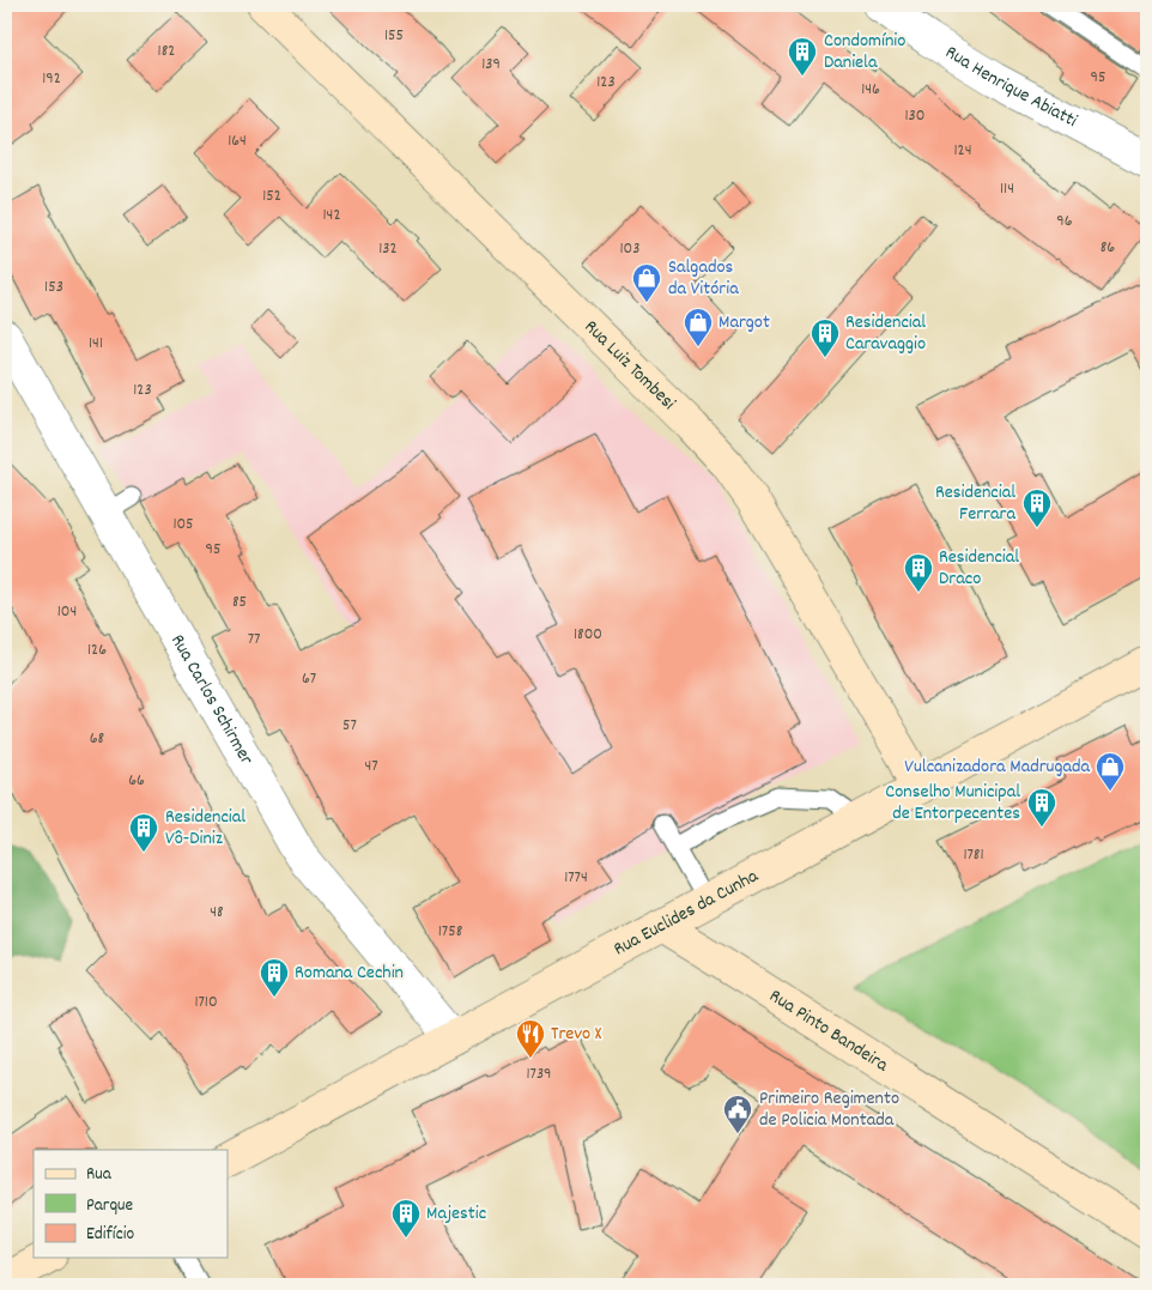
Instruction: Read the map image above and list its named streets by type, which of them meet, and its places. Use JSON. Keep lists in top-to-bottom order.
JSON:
{
  "streets": {
    "street": [
      "Rua Henrique Abiatti",
      "Rua Luiz Tombesi",
      "Rua Carlos Schirmer",
      "Rua Euclides da Cunha",
      "Rua Pinto Bandeira"
    ]
  },
  "crossings": [
    ["Rua Luiz Tombesi", "Rua Euclides da Cunha"],
    ["Rua Carlos Schirmer", "Rua Euclides da Cunha"],
    ["Rua Euclides da Cunha", "Rua Pinto Bandeira"]
  ],
  "places": {
    "building": [
      "Condomínio Daniela",
      "Residencial Caravaggio",
      "Residencial Ferrara",
      "Residencial Draco",
      "Conselho Municipal de Entorpecentes",
      "Residencial Vô-Diniz",
      "Romana Cechin",
      "Majestic"
    ],
    "shop": ["Salgados da Vitória", "Margot", "Vulcanizadora Madrugada"],
    "restaurant": ["Trevo X"],
    "public building": ["Primeiro Regimento de Policia Montada"]
  },
  "house_numbers": [
    "155",
    "182",
    "139",
    "95",
    "192",
    "123",
    "146",
    "130",
    "164",
    "124",
    "114",
    "152",
    "142",
    "96",
    "86",
    "132",
    "103",
    "153",
    "141",
    "123",
    "105",
    "95",
    "85",
    "104",
    "1800",
    "77",
    "126",
    "67",
    "57",
    "68",
    "47",
    "66",
    "1781",
    "1774",
    "48",
    "1758",
    "1710",
    "1739"
  ],
  "legend": ["Rua", "Parque", "Edifício"]
}
